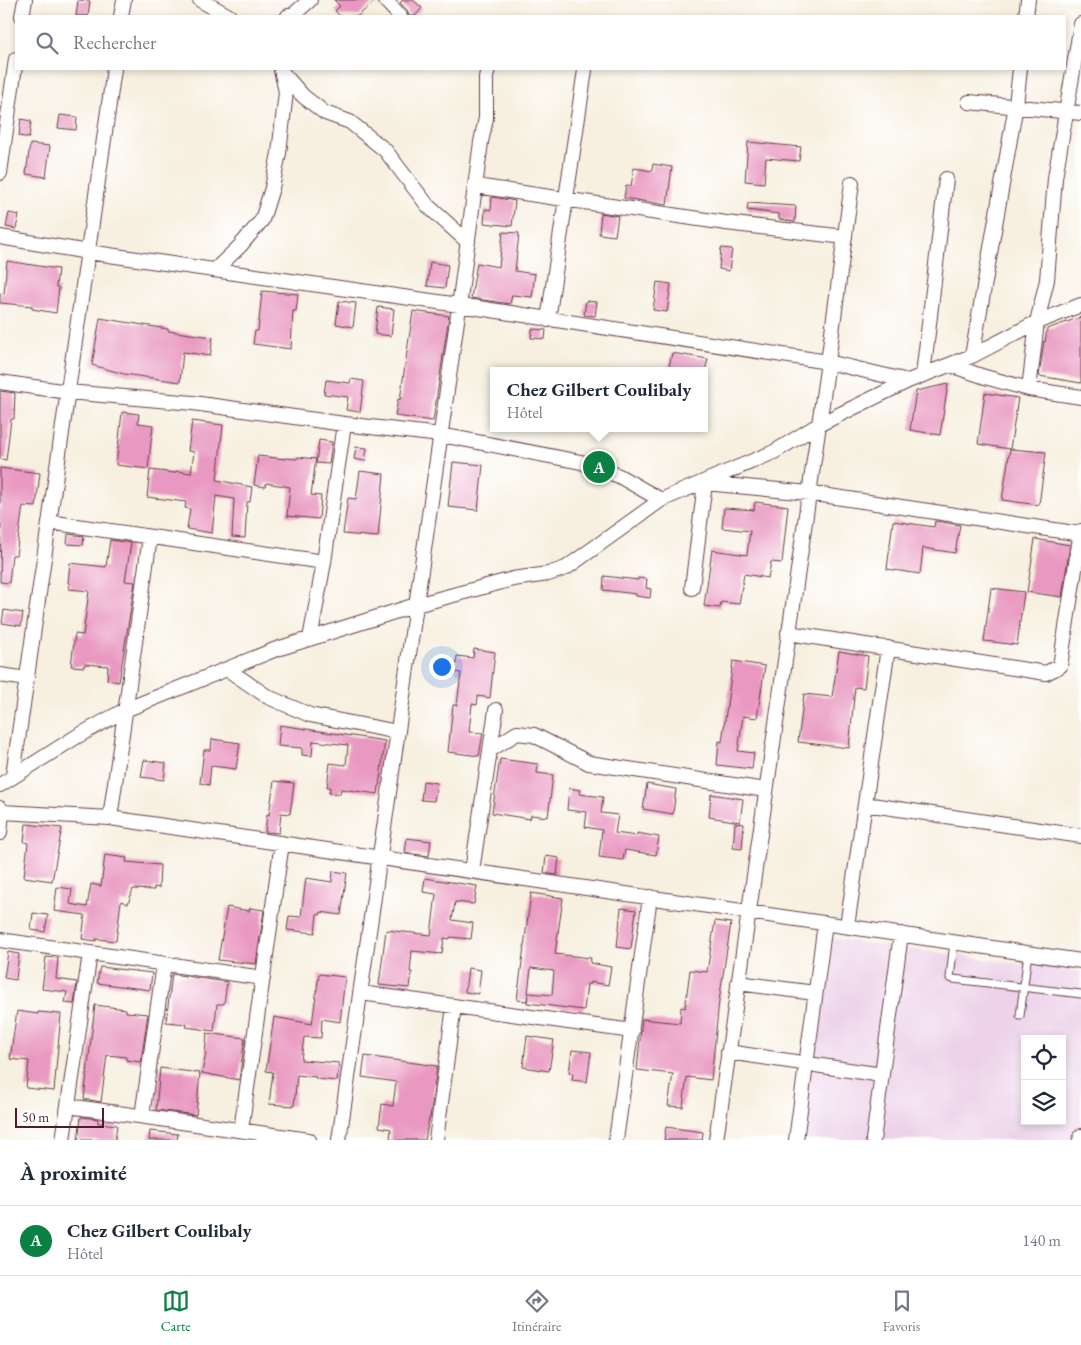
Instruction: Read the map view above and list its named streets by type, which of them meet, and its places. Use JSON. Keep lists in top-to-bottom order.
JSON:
{
  "scale_bar": "50 m",
  "page": {
    "search": "Rechercher",
    "popup": ["Chez Gilbert Coulibaly", "Hôtel"],
    "pins": "A",
    "scale": "50 m",
    "heading": "À proximité",
    "list": [
      {
        "mark": "A",
        "name": "Chez Gilbert Coulibaly",
        "note": "Hôtel",
        "value": "140 m"
      }
    ],
    "nav": ["Carte", "Itinéraire", "Favoris"]
  }
}
